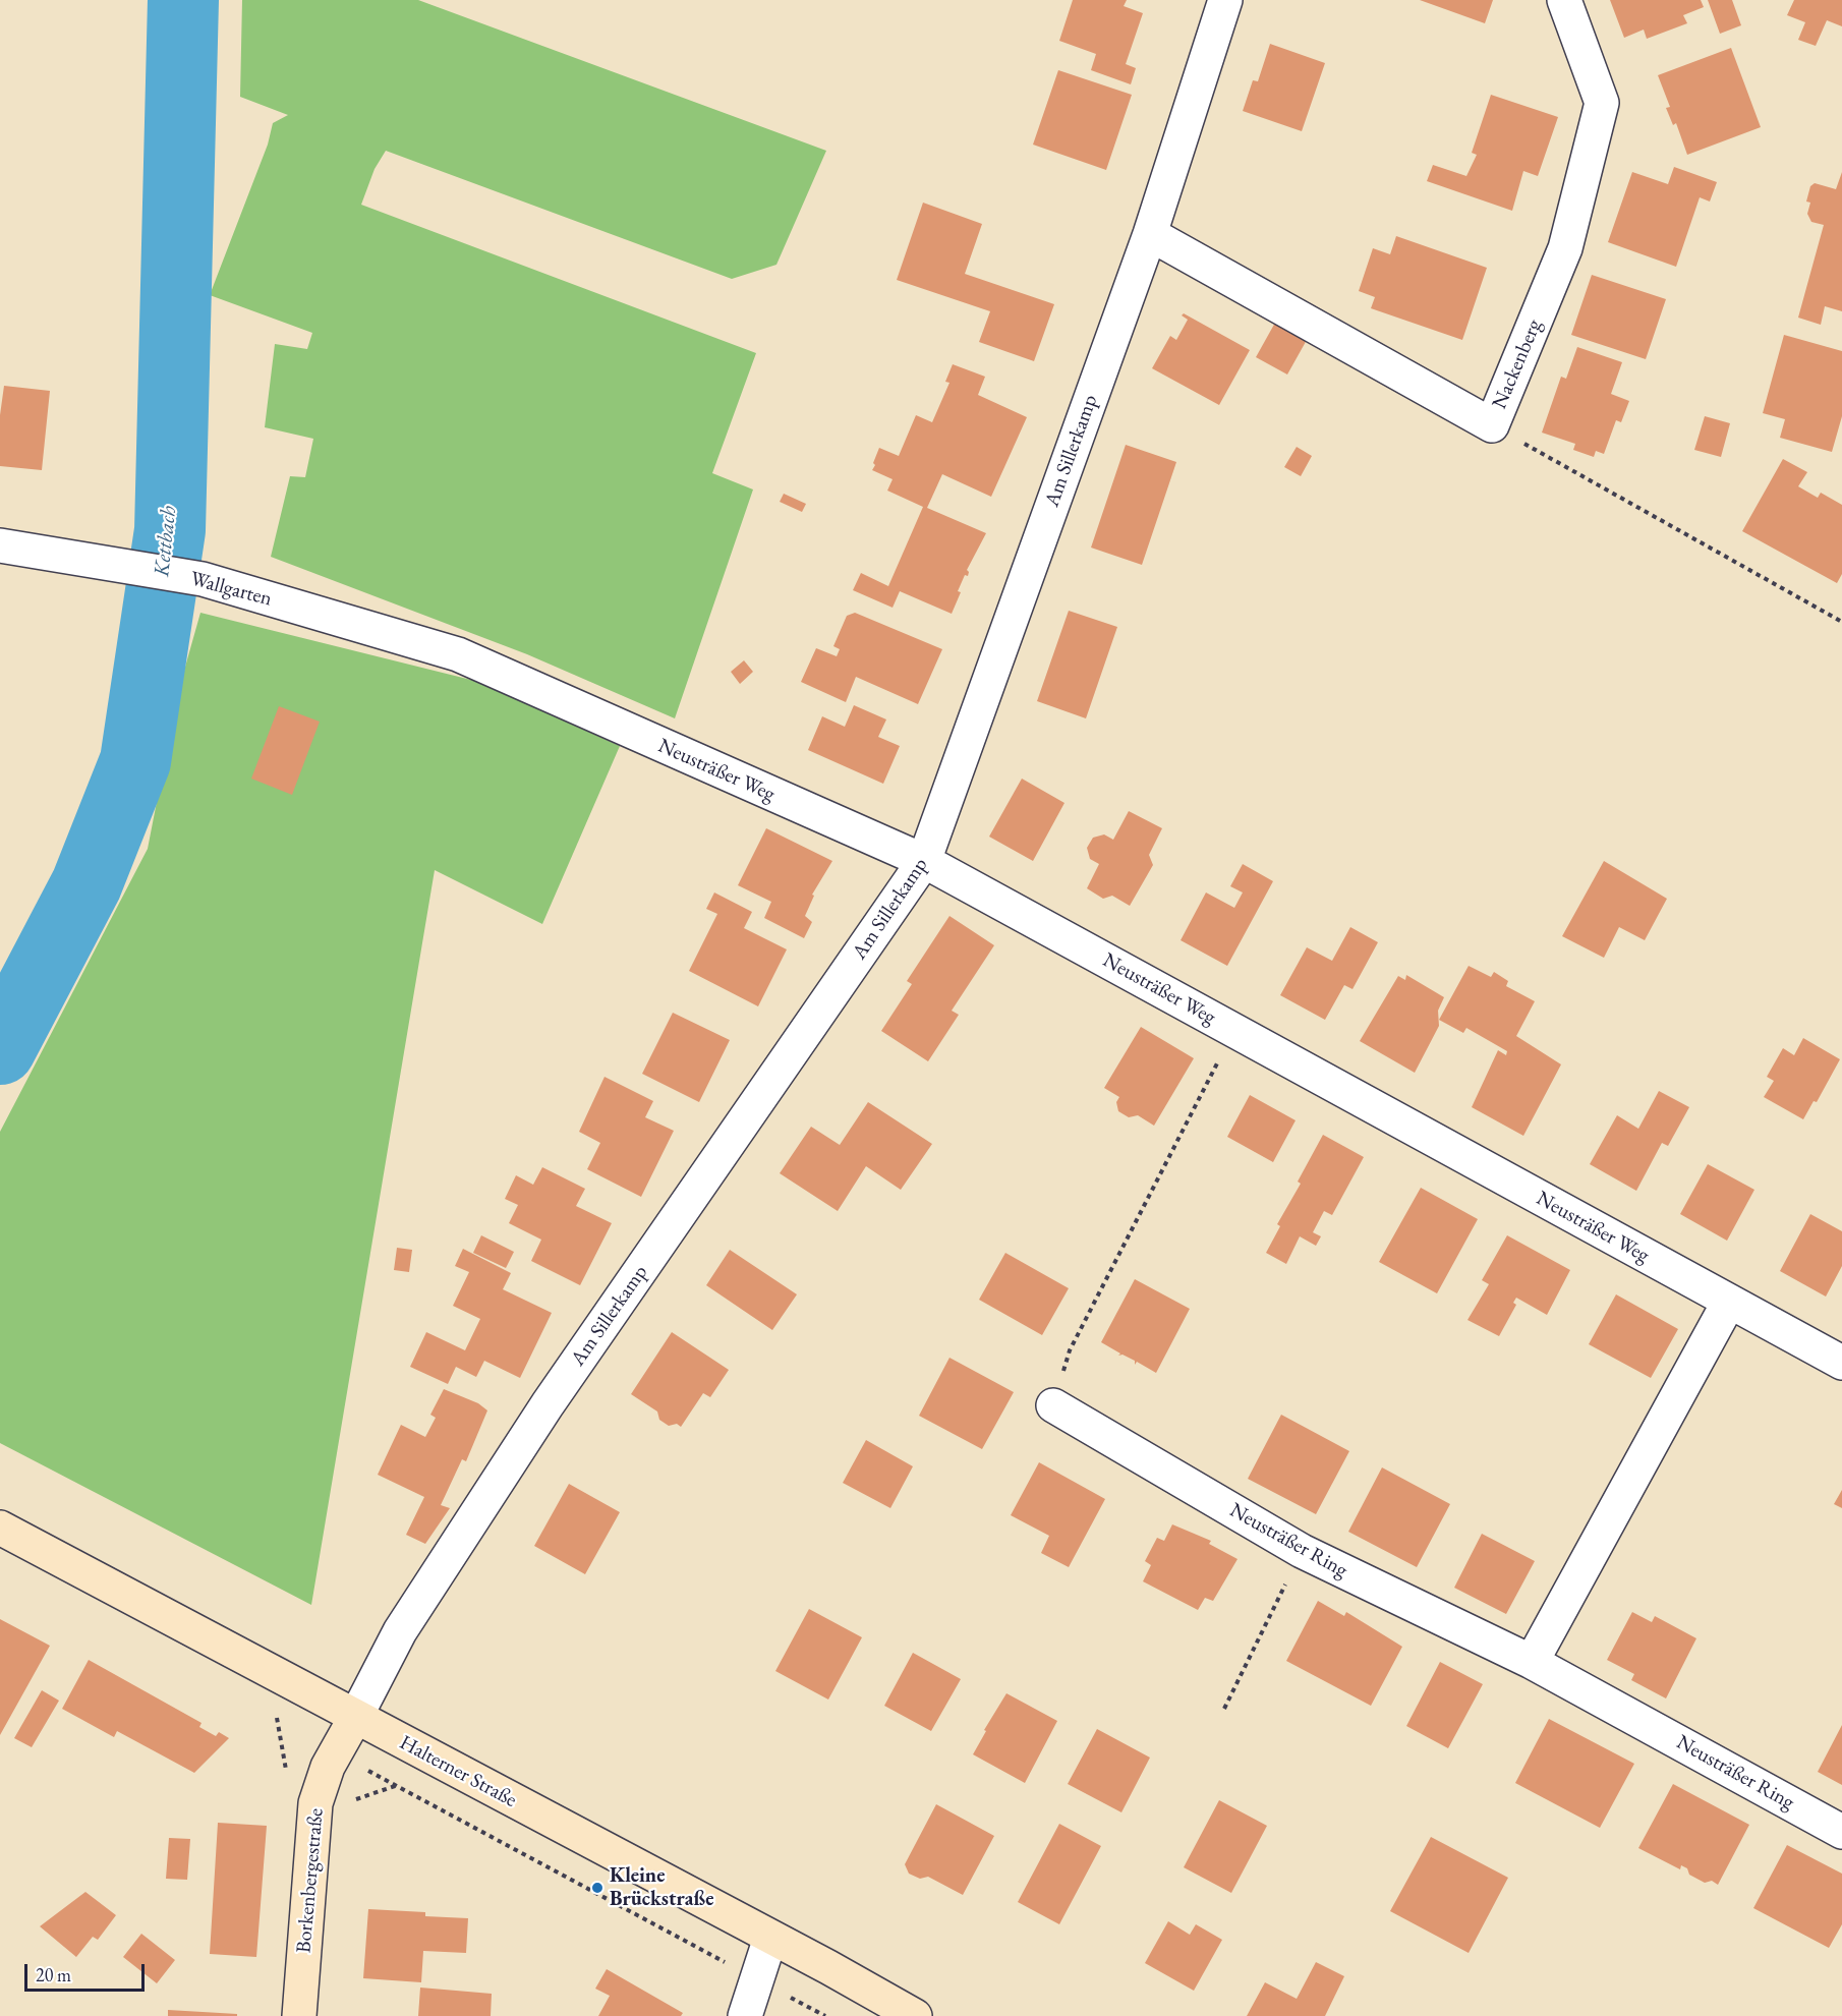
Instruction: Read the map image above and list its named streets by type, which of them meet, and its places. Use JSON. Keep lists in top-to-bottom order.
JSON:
{
  "streets": {
    "main road": ["Halterner Straße", "Borkenbergestraße"],
    "street": [
      "Nackenberg",
      "Am Sillerkamp",
      "Wallgarten",
      "Neusträßer Weg",
      "Neusträßer Ring"
    ]
  },
  "crossings": [
    ["Nackenberg", "Am Sillerkamp"],
    ["Am Sillerkamp", "Neusträßer Weg"],
    ["Am Sillerkamp", "Halterner Straße"],
    ["Am Sillerkamp", "Borkenbergestraße"],
    ["Wallgarten", "Neusträßer Weg"],
    ["Halterner Straße", "Borkenbergestraße"]
  ],
  "water": ["Kettbach"],
  "places": ["Kleine Brückstraße"],
  "scale_bar": "20 m"
}
